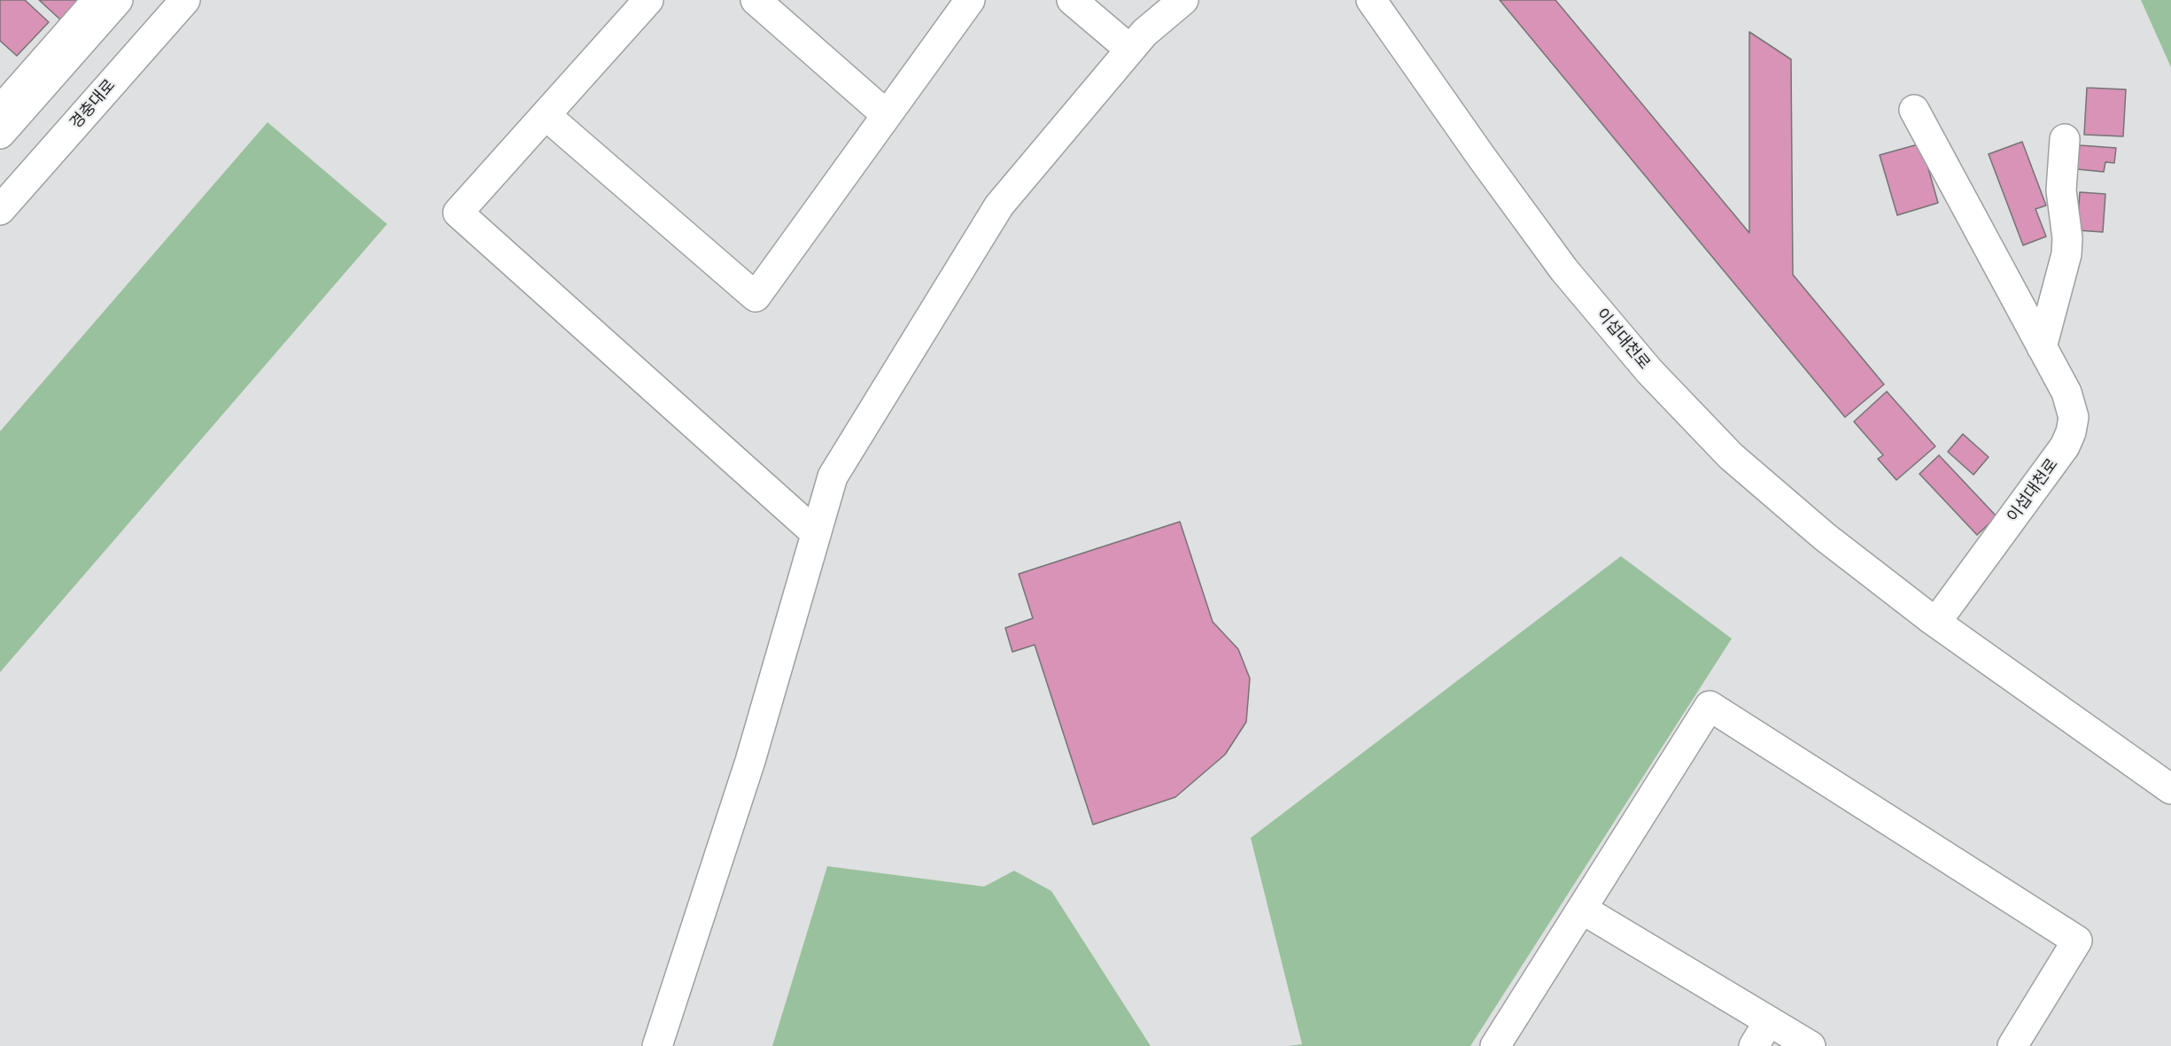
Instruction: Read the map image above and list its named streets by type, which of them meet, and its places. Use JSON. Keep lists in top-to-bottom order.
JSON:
{
  "streets": {
    "street": ["경충대로", "이섭대천로"]
  }
}
